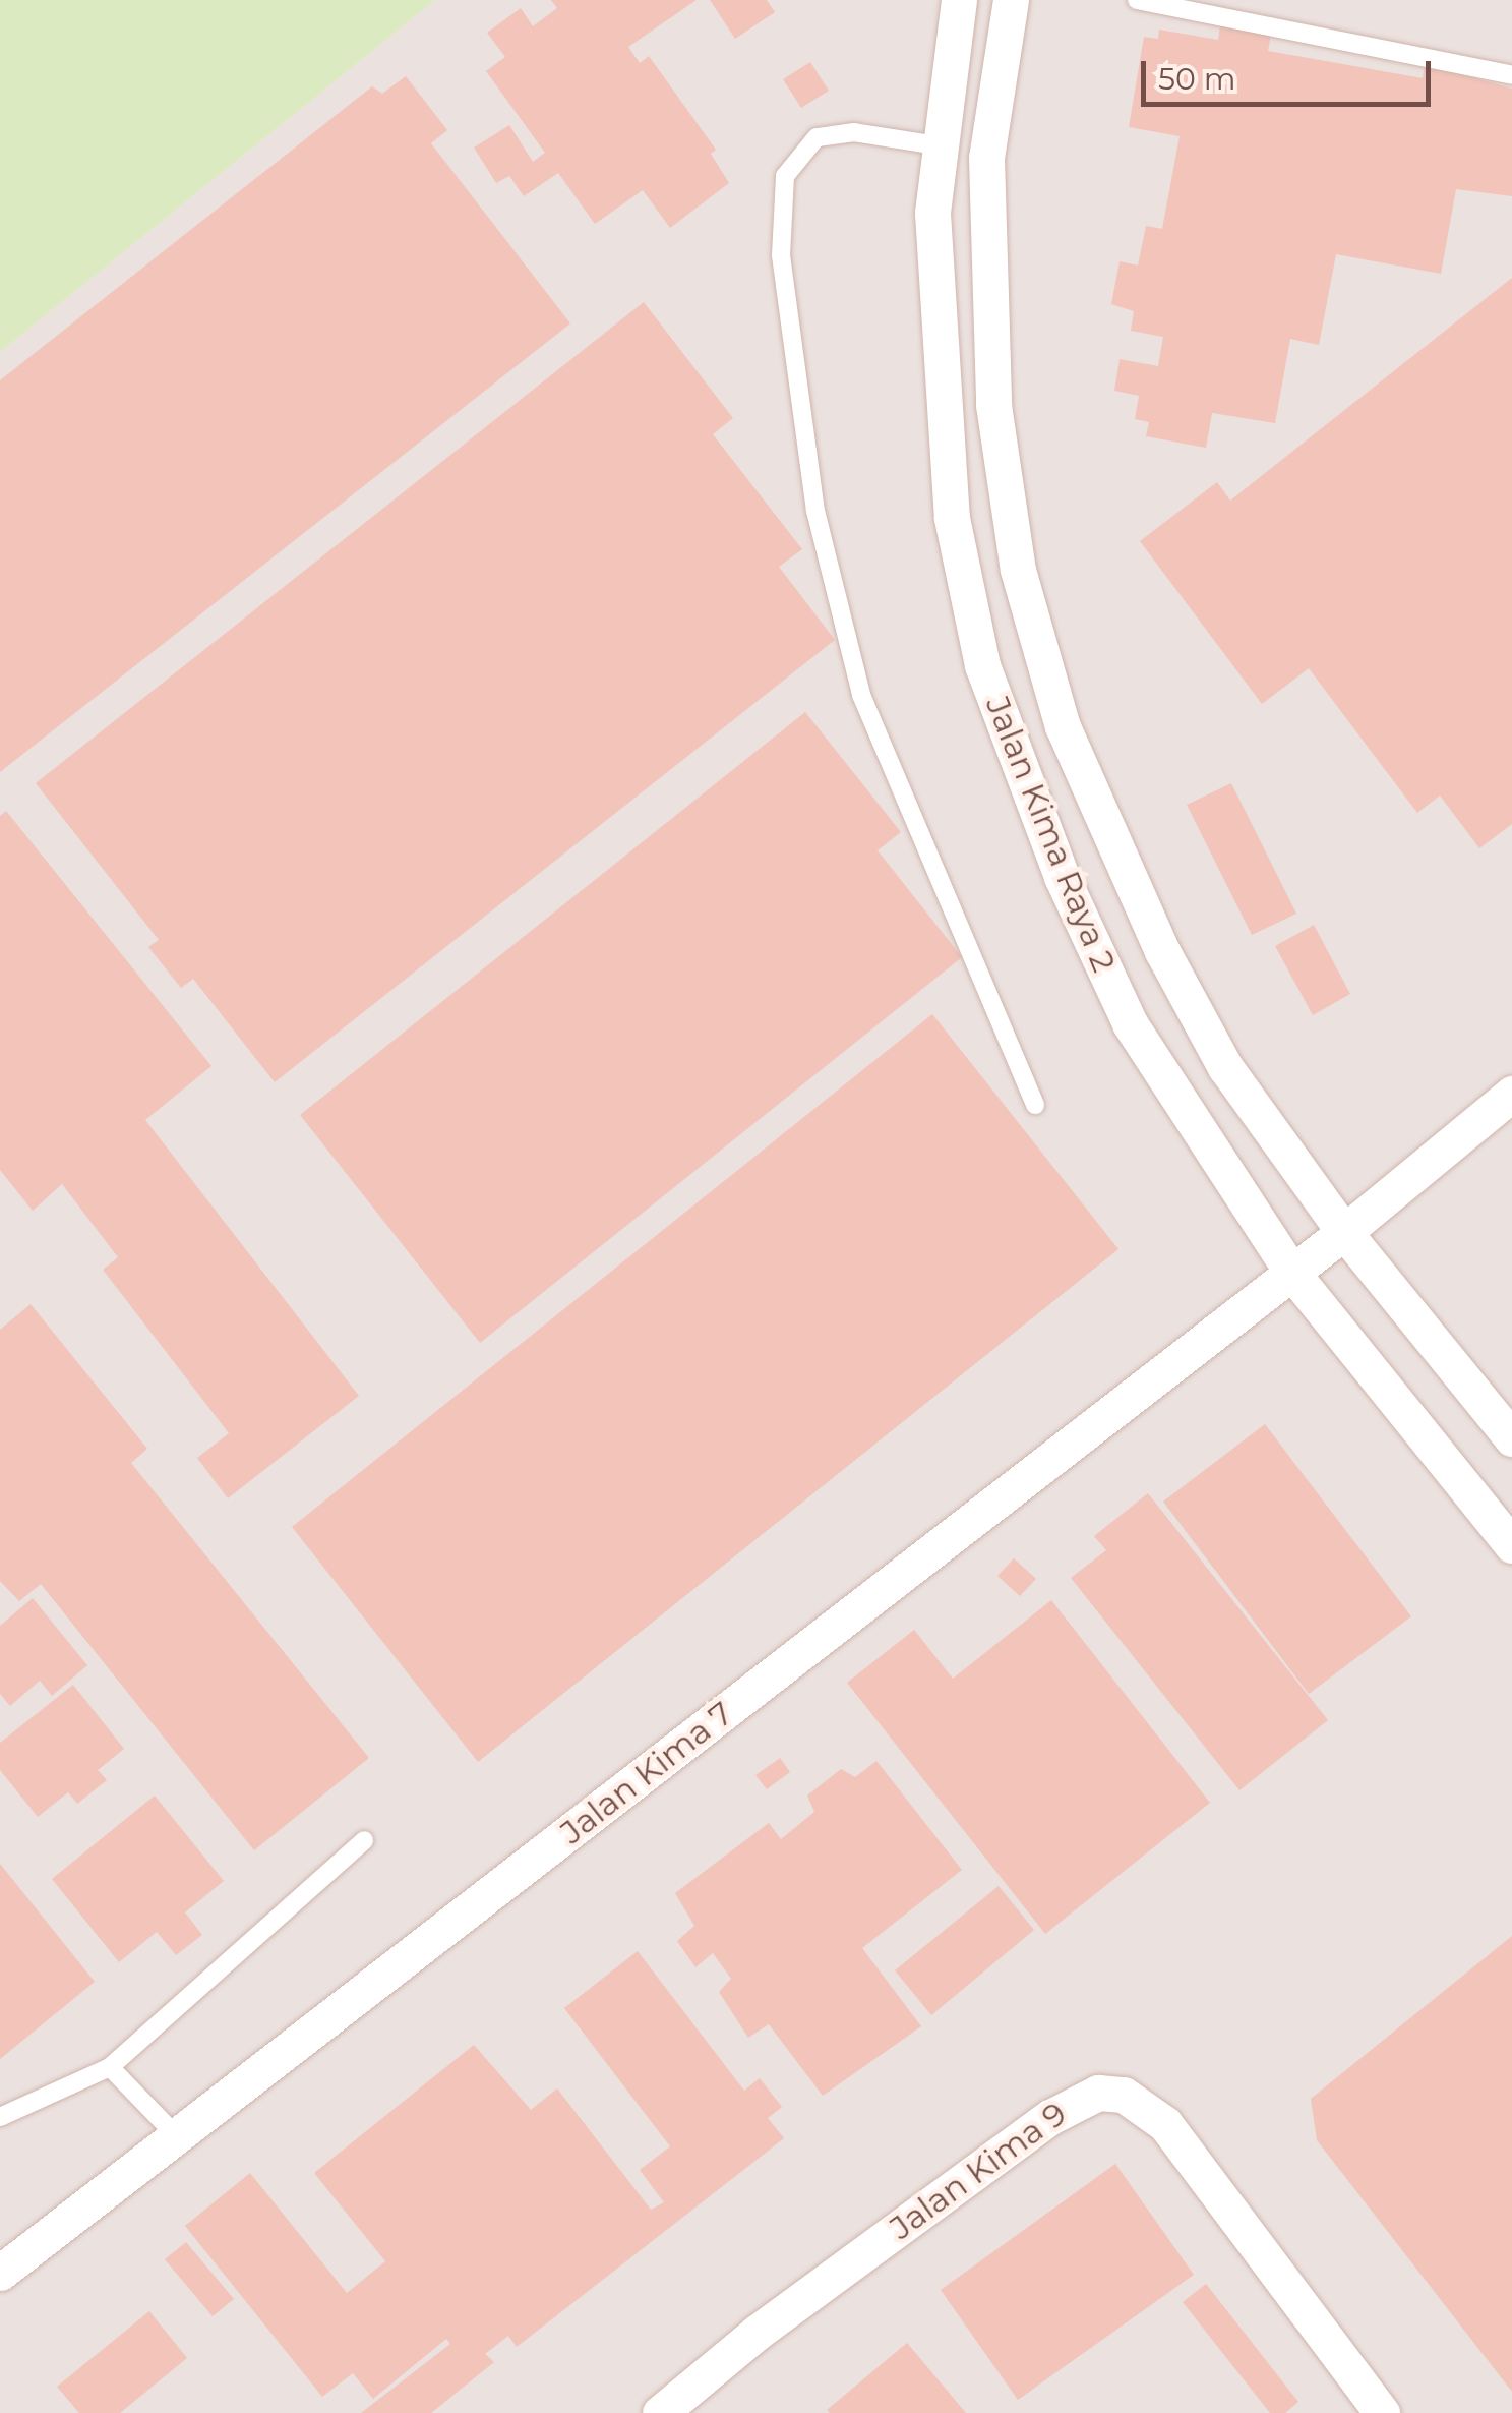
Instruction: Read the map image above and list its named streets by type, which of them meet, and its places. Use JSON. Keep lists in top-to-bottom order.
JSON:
{
  "streets": {
    "street": ["Jalan Kima Raya 2", "Jalan Kima 7", "Jalan Kima 9"]
  },
  "crossings": [
    ["Jalan Kima Raya 2", "Jalan Kima 7"]
  ],
  "scale_bar": "50 m"
}
